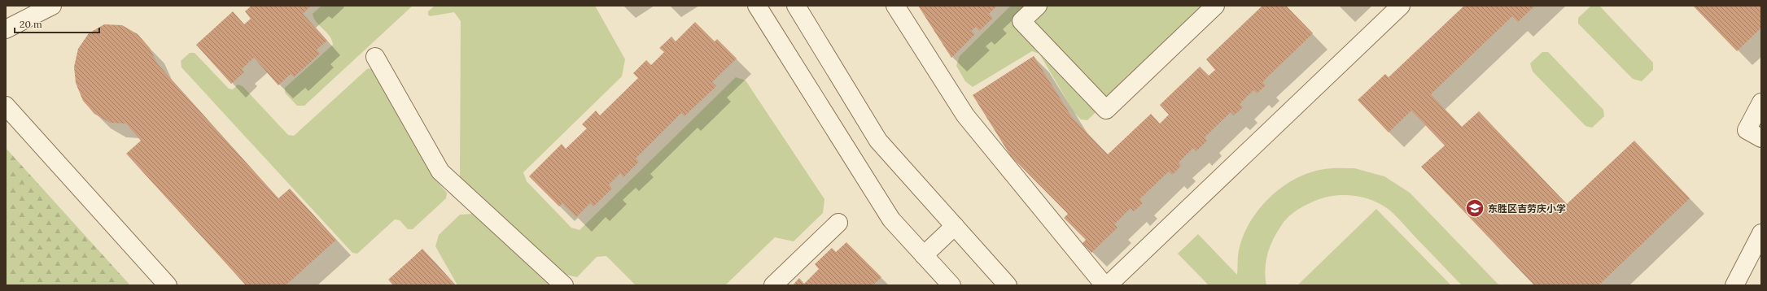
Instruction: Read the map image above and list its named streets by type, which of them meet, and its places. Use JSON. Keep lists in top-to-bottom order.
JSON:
{
  "places": {
    "school or university": ["东胜区吉劳庆小学"]
  },
  "scale_bar": "20 m"
}
